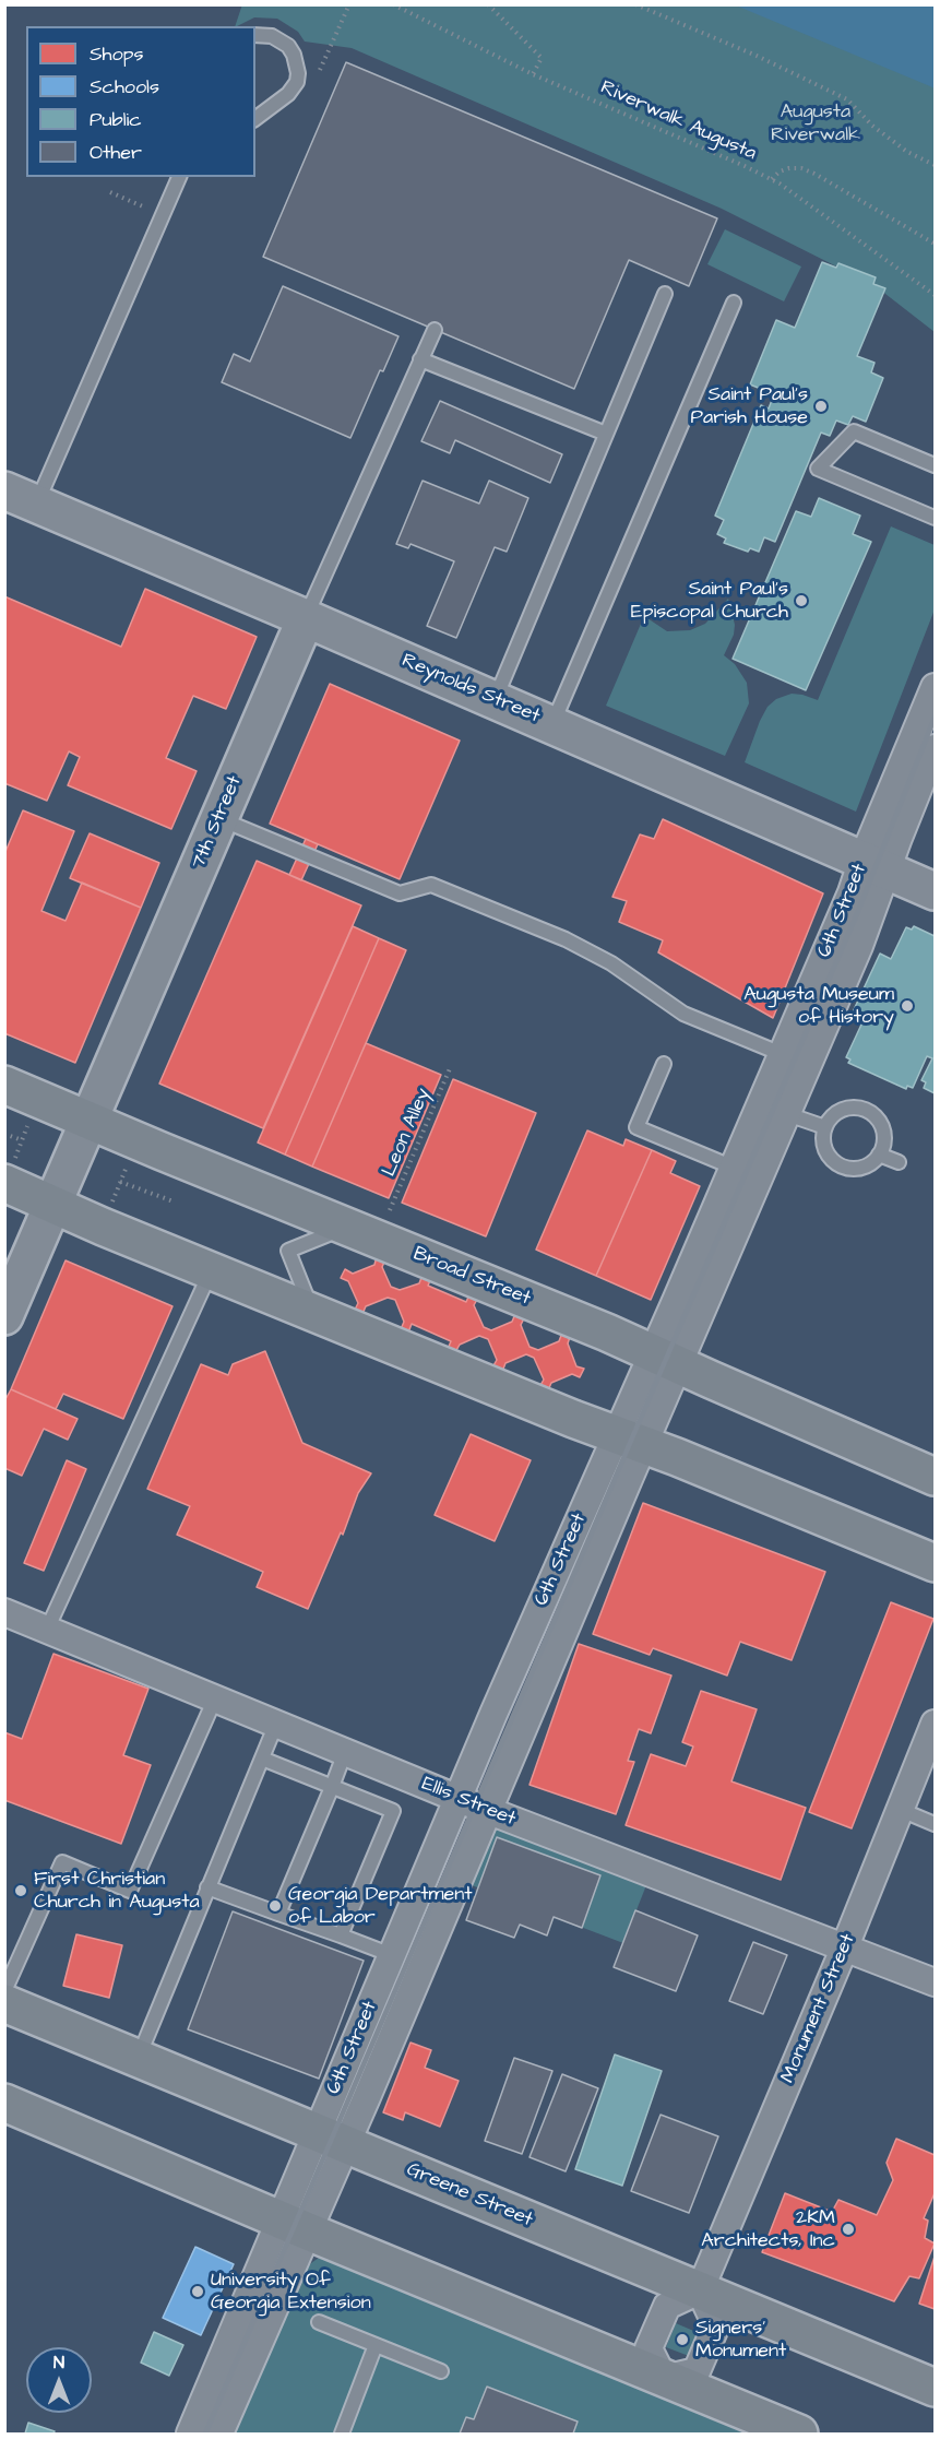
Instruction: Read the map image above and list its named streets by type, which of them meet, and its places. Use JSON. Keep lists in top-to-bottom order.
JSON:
{
  "streets": {
    "main road": [
      "Reynolds Street",
      "7th Street",
      "Broad Street",
      "Greene Street"
    ],
    "street": ["6th Street", "Ellis Street", "Monument Street"],
    "path": ["Riverwalk Augusta", "Leon Alley"]
  },
  "crossings": [
    ["Reynolds Street", "7th Street"],
    ["Reynolds Street", "6th Street"],
    ["7th Street", "Broad Street"],
    ["6th Street", "Broad Street"],
    ["6th Street", "Ellis Street"],
    ["6th Street", "Greene Street"],
    ["Ellis Street", "Monument Street"],
    ["Monument Street", "Greene Street"]
  ],
  "parks": ["Augusta Riverwalk"],
  "places": [
    "Saint Paul’s Parish House",
    "Saint Paul's Episcopal Church",
    "Augusta Museum of History",
    "First Christian Church in Augusta",
    "Georgia Department of Labor",
    "2KM Architects, Inc",
    "University Of Georgia Extension",
    "Signers' Monument"
  ],
  "legend": [
    "Shops",
    "Schools",
    "Public",
    "Other"
  ],
  "north": "top"
}
